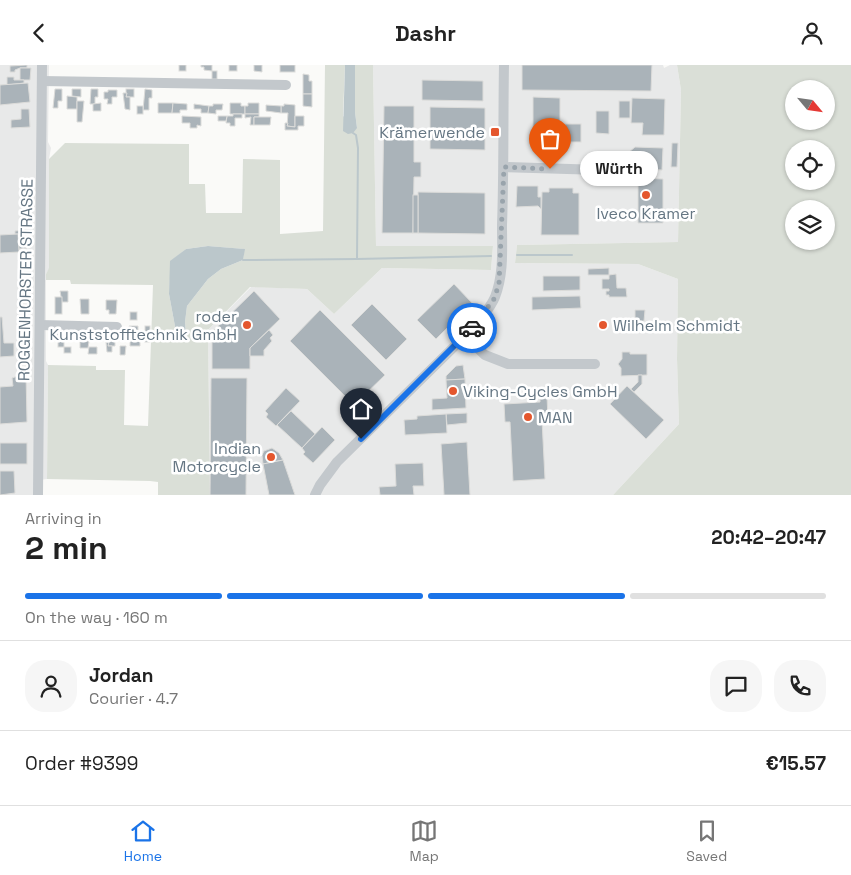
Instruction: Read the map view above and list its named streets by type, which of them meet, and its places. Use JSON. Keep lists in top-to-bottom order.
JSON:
{
  "streets": {
    "street": ["ROGGENHORSTER STRASSE"]
  },
  "places": {
    "transit": ["Krämerwende"],
    "other": [
      "Würth",
      "Iveco Kramer",
      "roder Kunststofftechnik GmbH",
      "Wilhelm Schmidt",
      "Viking-Cycles GmbH",
      "MAN",
      "Indian Motorcycle"
    ]
  },
  "north": "bottom right",
  "page": {
    "header": "Dashr",
    "bubble": "Würth",
    "heading": ["2 min", "Arriving in", "20:42–20:47"],
    "panel": [
      "Jordan",
      "Courier · 4.7",
      "Order #9399",
      "€15.57"
    ],
    "bar": "On the way · 160 m",
    "tabs": ["Home", "Map", "Saved"]
  }
}
